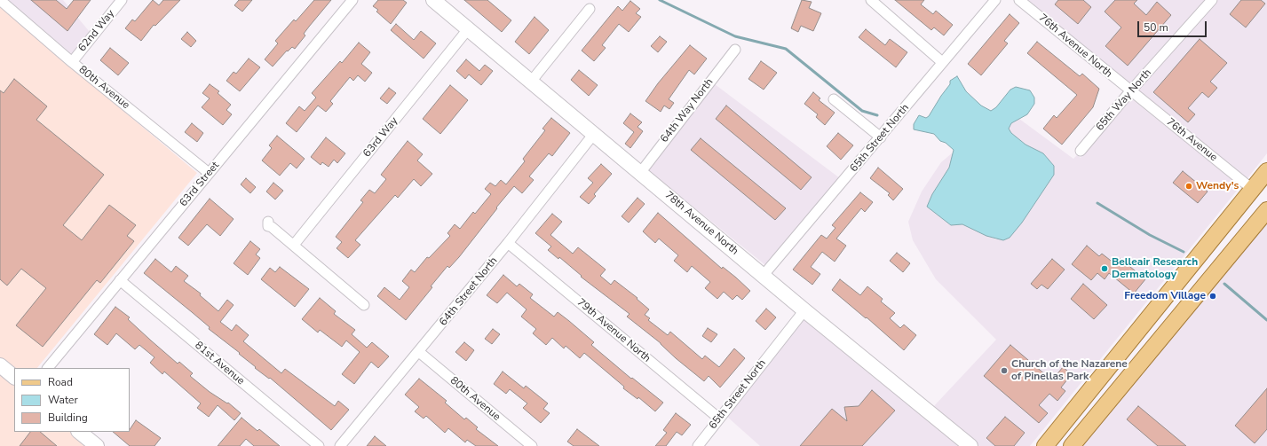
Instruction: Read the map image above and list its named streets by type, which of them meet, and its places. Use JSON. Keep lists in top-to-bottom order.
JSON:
{
  "streets": {
    "street": [
      "62nd Way",
      "76th Avenue North",
      "80th Avenue",
      "65th Way North",
      "64th Way North",
      "63rd Way",
      "65th Street North",
      "76th Avenue",
      "63rd Street",
      "78th Avenue North",
      "64th Street North",
      "79th Avenue North",
      "81st Avenue"
    ]
  },
  "crossings": [
    ["62nd Way", "80th Avenue"],
    ["76th Avenue North", "65th Way North"],
    ["76th Avenue North", "76th Avenue"],
    ["80th Avenue", "63rd Street"],
    ["80th Avenue", "64th Street North"],
    ["65th Way North", "76th Avenue"],
    ["64th Way North", "78th Avenue North"],
    ["63rd Way", "78th Avenue North"],
    ["65th Street North", "78th Avenue North"],
    ["65th Street North", "79th Avenue North"],
    ["63rd Street", "81st Avenue"],
    ["78th Avenue North", "64th Street North"],
    ["64th Street North", "79th Avenue North"]
  ],
  "places": [
    "Wendy's",
    "Belleair Research Dermatology",
    "Freedom Village",
    "Church of the Nazarene of Pinellas Park"
  ],
  "legend": ["Road", "Water", "Building"],
  "scale_bar": "50 m"
}
